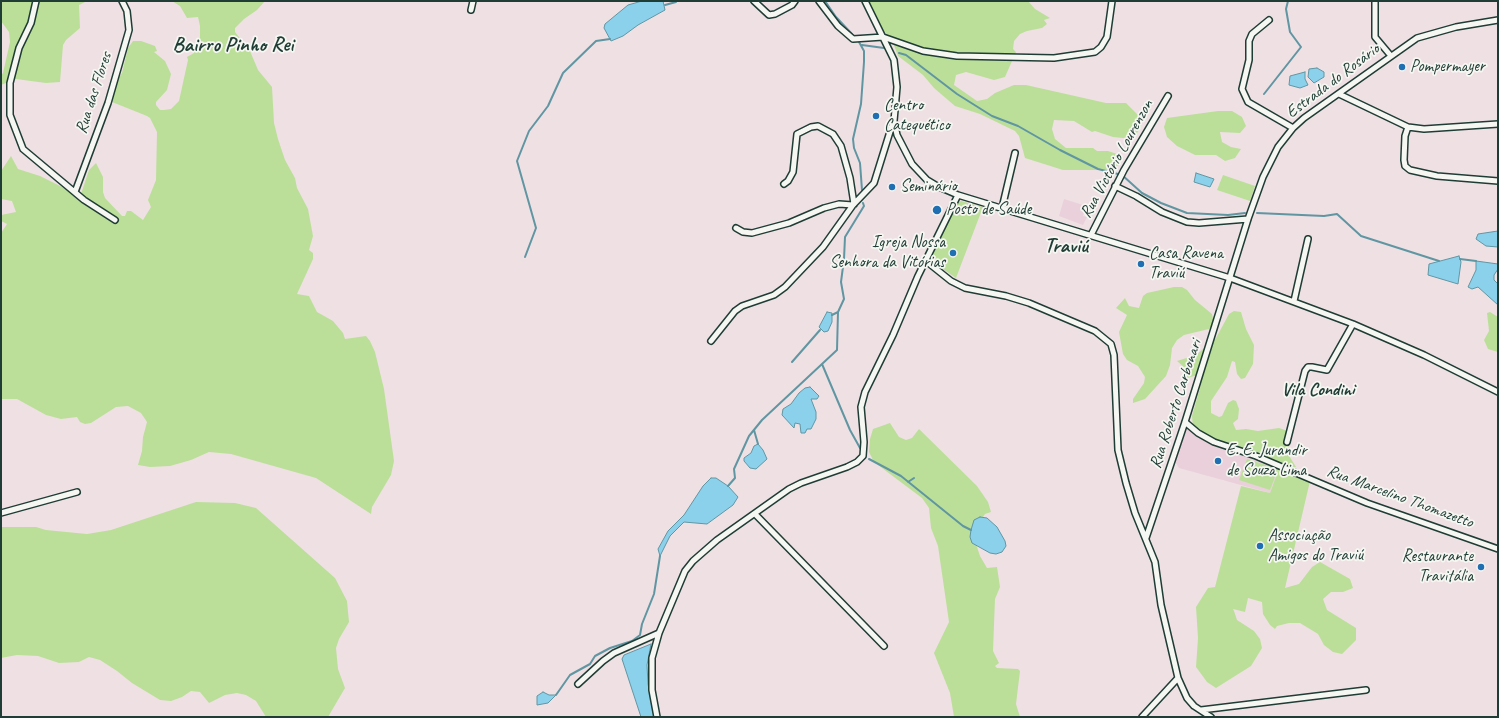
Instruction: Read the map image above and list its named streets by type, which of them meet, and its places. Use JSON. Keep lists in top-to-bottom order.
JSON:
{
  "streets": {
    "street": [
      "Estrada do Rosário",
      "Rua das Flores",
      "Rua Victório Lourenzon",
      "Rua Roberto Carbonari",
      "Rua Marcelino Thomazetto"
    ]
  },
  "crossings": [
    ["Estrada do Rosário", "Rua Roberto Carbonari"],
    ["Rua Roberto Carbonari", "Rua Marcelino Thomazetto"]
  ],
  "districts": ["Bairro Pinho Rei", "Traviú", "Vila Condini"],
  "places": [
    "Pompermayer",
    "Centro Catequético",
    "Seminário",
    "Posto de Saúde",
    "Igreja Nossa Senhora da Vitórias",
    "Casa Ravena Traviú",
    "E. E. Jurandir de Souza Lima",
    "Associação Amigos do Traviú",
    "Restaurante Travitália"
  ]
}
